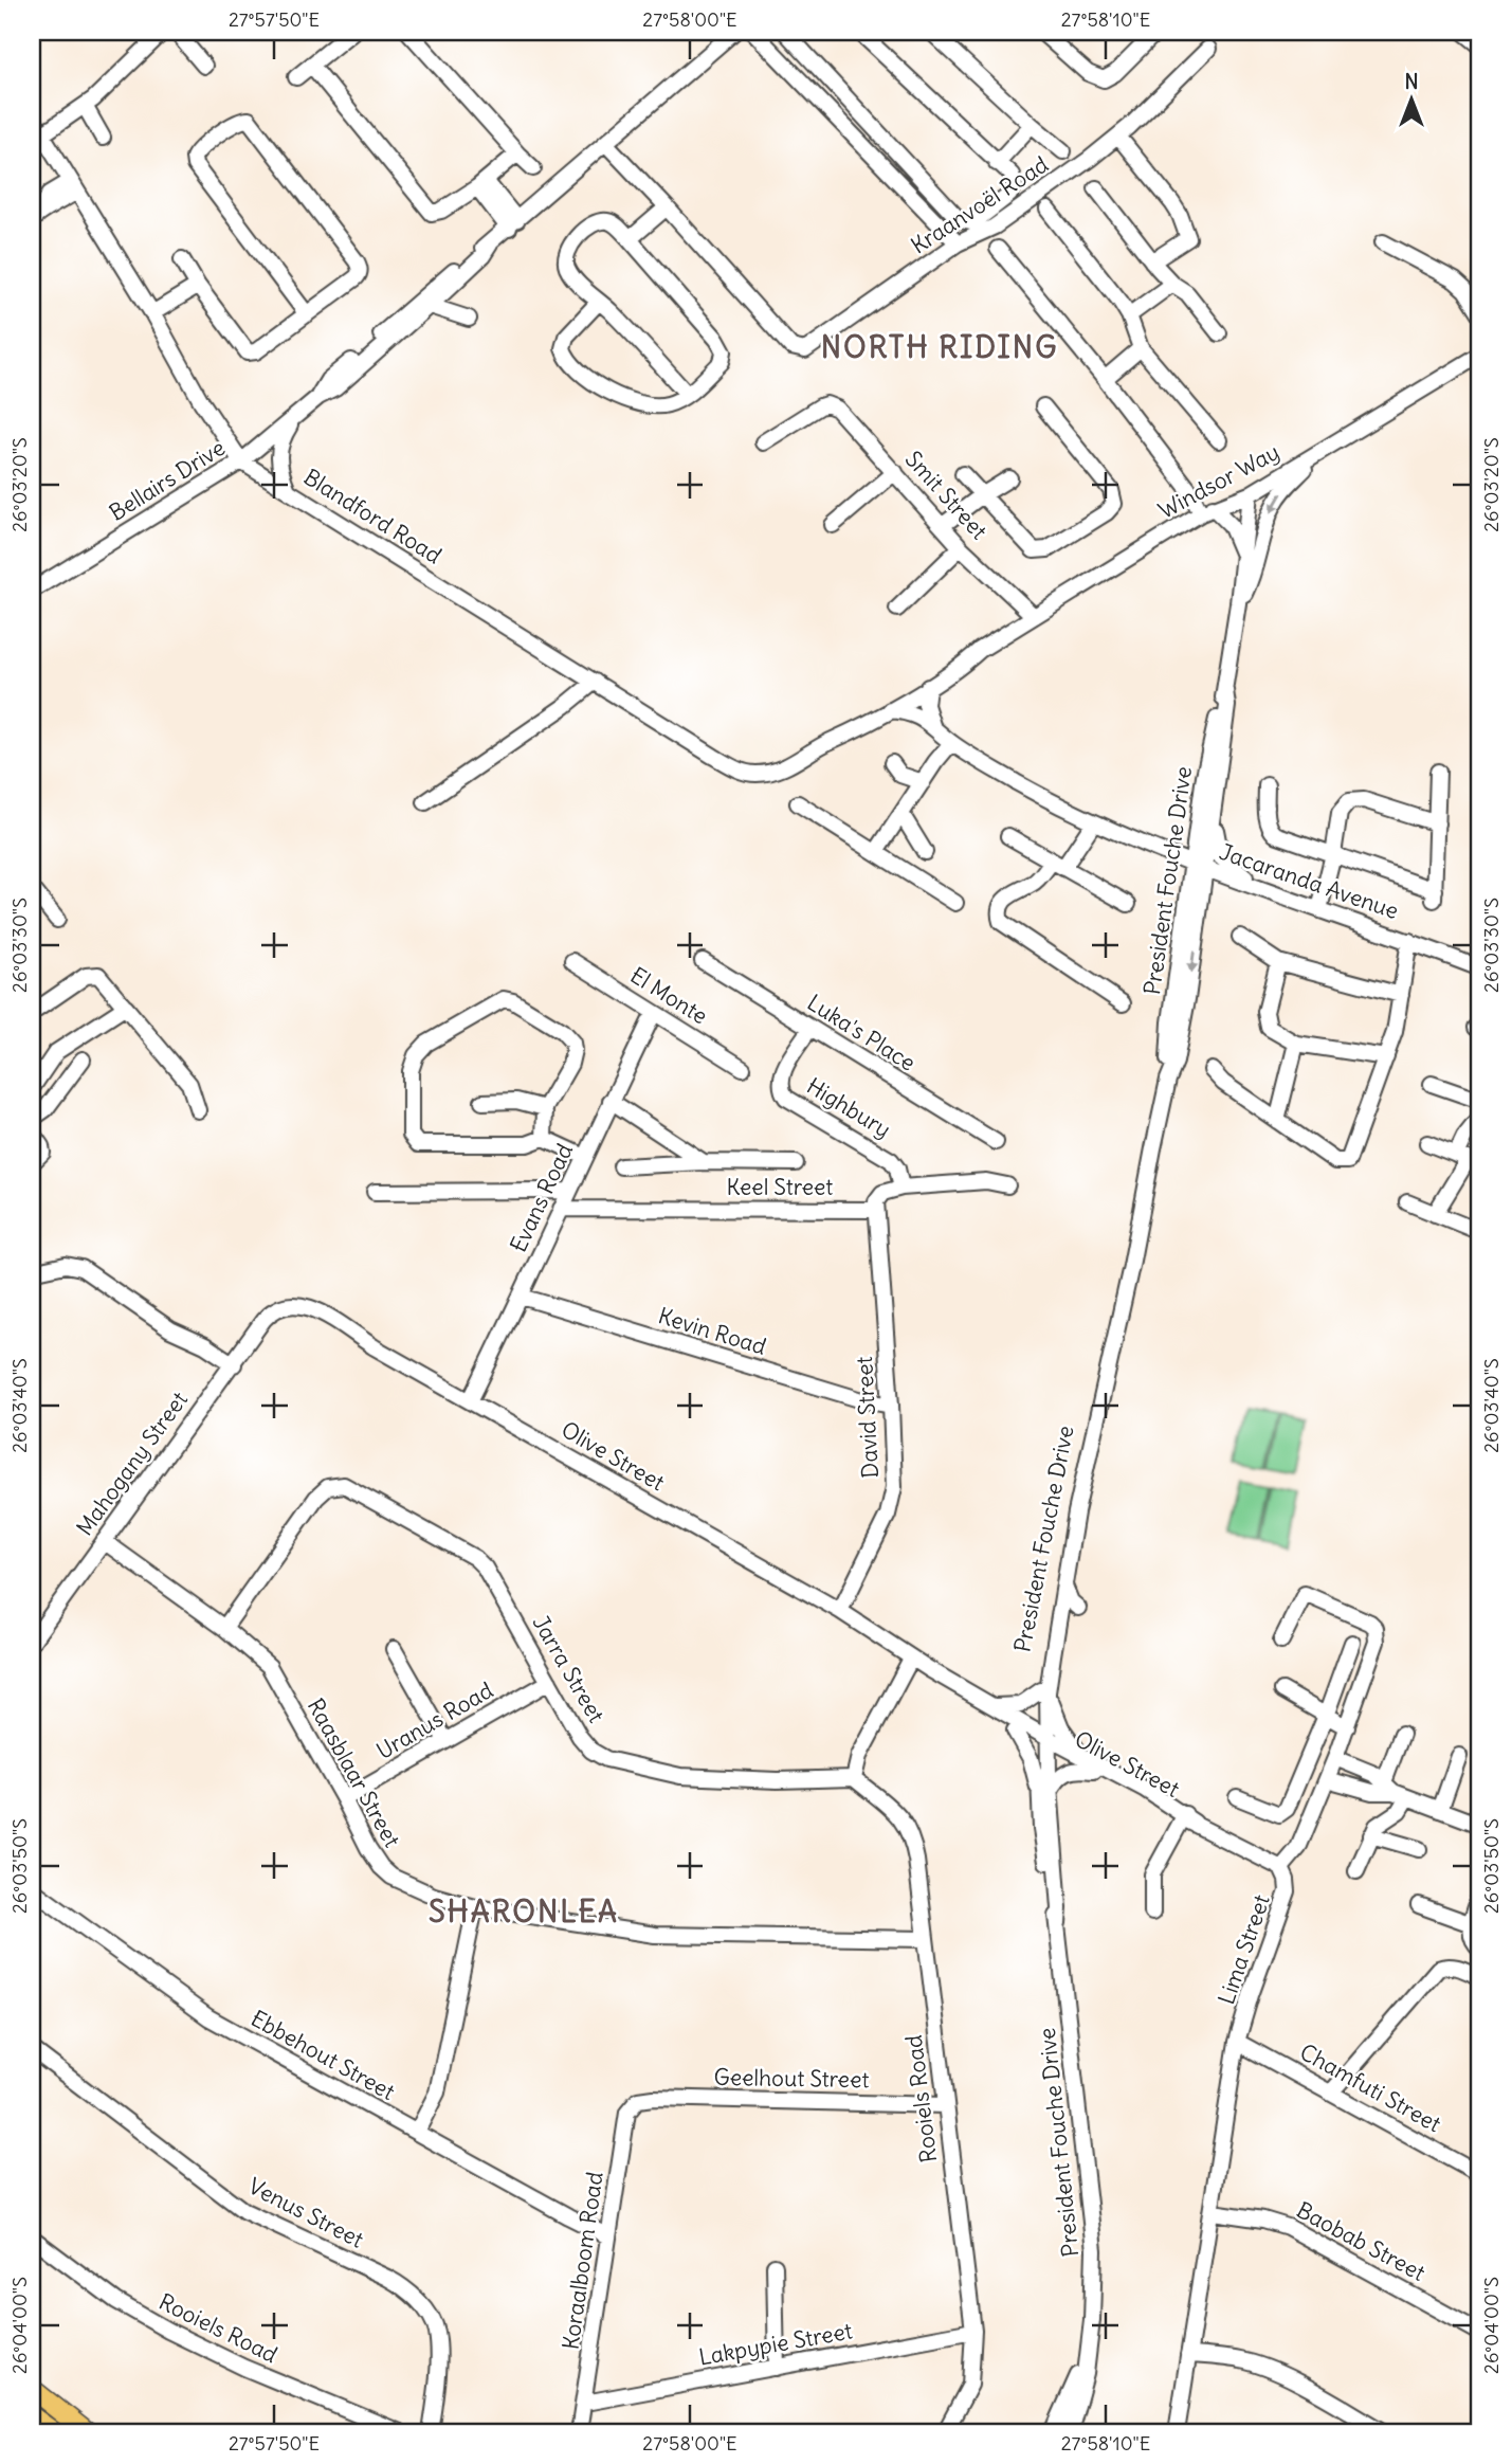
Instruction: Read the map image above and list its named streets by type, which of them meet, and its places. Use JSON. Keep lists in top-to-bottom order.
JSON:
{
  "streets": {
    "street": [
      "Kraanvoël Road",
      "Bellairs Drive",
      "Windsor Way",
      "Smit Street",
      "Blandford Road",
      "President Fouche Drive",
      "Jacaranda Avenue",
      "El Monte",
      "Luka's Place",
      "Highbury",
      "Keel Street",
      "Evans Road",
      "Kevin Road",
      "David Street",
      "Olive Street",
      "Mahogany Street",
      "Jarra Street",
      "Uranus Road",
      "Raasblaar Street",
      "Lima Street",
      "Ebbehout Street",
      "Geelhout Street",
      "Chamfuti Street",
      "Rooiels Road",
      "Venus Street",
      "Baobab Street",
      "Koraalboom Road",
      "Lakpypie Street"
    ]
  },
  "crossings": [
    ["Bellairs Drive", "Blandford Road"],
    ["Windsor Way", "Smit Street"],
    ["Windsor Way", "Blandford Road"],
    ["Windsor Way", "President Fouche Drive"],
    ["Windsor Way", "Jacaranda Avenue"],
    ["President Fouche Drive", "Jacaranda Avenue"],
    ["President Fouche Drive", "Olive Street"],
    ["El Monte", "Evans Road"],
    ["Luka's Place", "Highbury"],
    ["Keel Street", "Evans Road"],
    ["Keel Street", "David Street"],
    ["Evans Road", "Kevin Road"],
    ["Evans Road", "Olive Street"],
    ["Kevin Road", "David Street"],
    ["David Street", "Olive Street"],
    ["Olive Street", "Mahogany Street"],
    ["Olive Street", "Lima Street"],
    ["Mahogany Street", "Raasblaar Street"],
    ["Jarra Street", "Uranus Road"],
    ["Jarra Street", "Raasblaar Street"],
    ["Jarra Street", "Rooiels Road"],
    ["Uranus Road", "Raasblaar Street"],
    ["Raasblaar Street", "Rooiels Road"],
    ["Lima Street", "Chamfuti Street"],
    ["Lima Street", "Baobab Street"],
    ["Ebbehout Street", "Koraalboom Road"],
    ["Geelhout Street", "Rooiels Road"],
    ["Geelhout Street", "Koraalboom Road"],
    ["Rooiels Road", "Lakpypie Street"],
    ["Koraalboom Road", "Lakpypie Street"]
  ],
  "districts": ["NORTH RIDING", "SHARONLEA"],
  "north": "top",
  "coordinates": [
    "27°57'50\"E",
    "27°58'00\"E",
    "27°58'10\"E",
    "26°03'20\"S",
    "26°03'30\"S",
    "26°03'40\"S",
    "26°03'50\"S",
    "26°04'00\"S"
  ]
}
